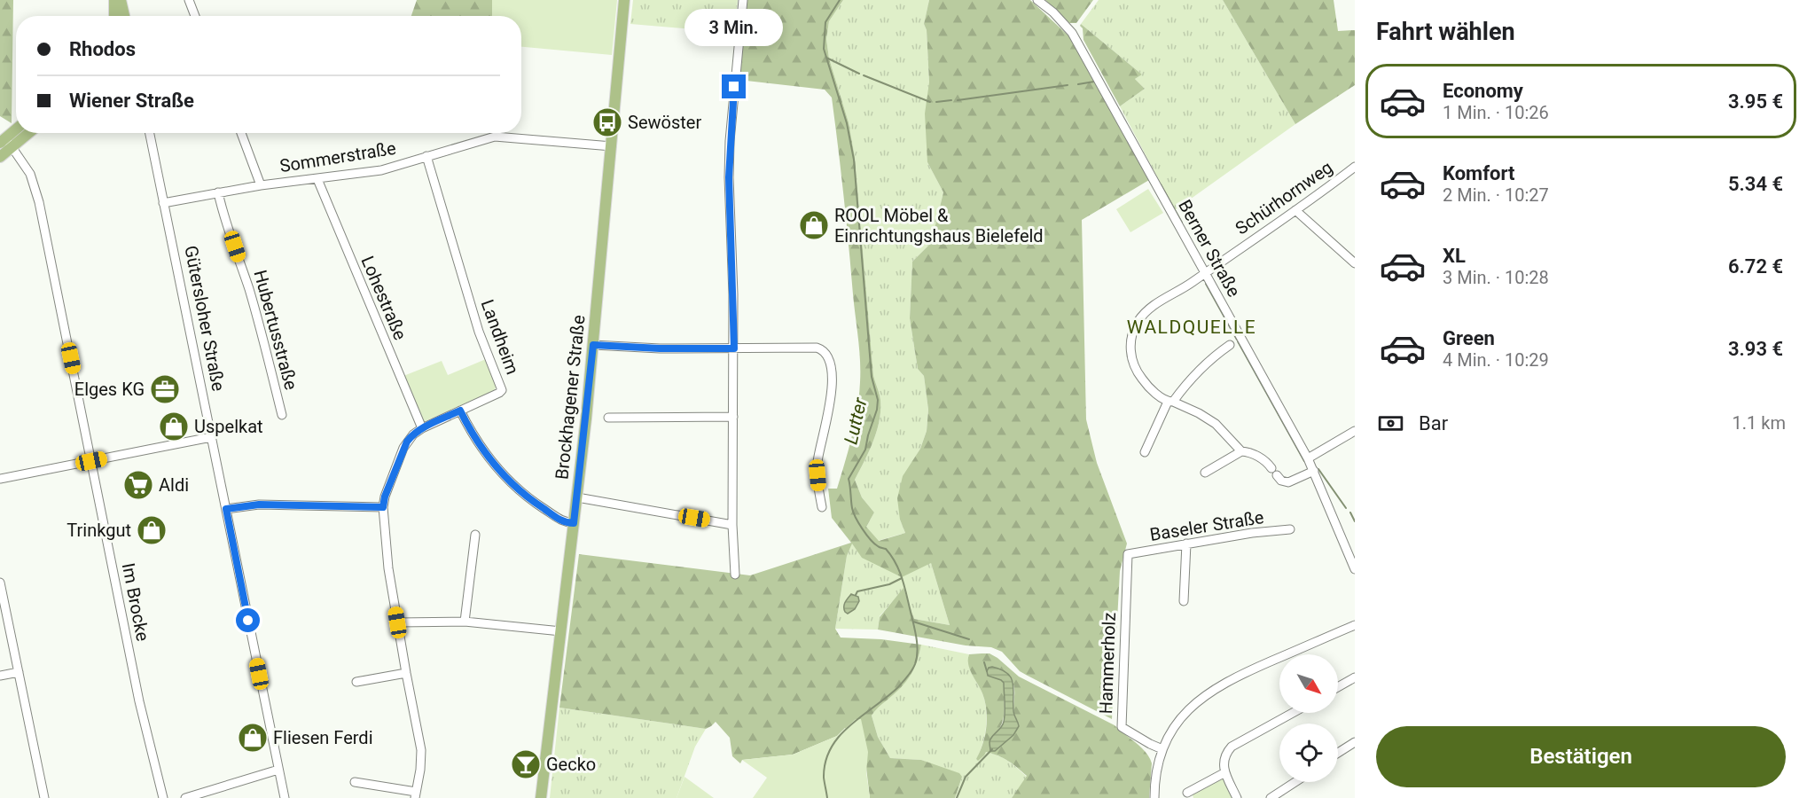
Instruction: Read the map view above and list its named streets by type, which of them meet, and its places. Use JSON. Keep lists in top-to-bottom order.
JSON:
{
  "streets": {
    "main road": ["Brockhagener Straße"],
    "street": [
      "Sommerstraße",
      "Schürhornweg",
      "Berner Straße",
      "Lohestraße",
      "Gütersloher Straße",
      "Hubertusstraße",
      "Landheim",
      "Baseler Straße",
      "Im Brocke",
      "Hammerholz"
    ]
  },
  "crossings": [
    ["Sommerstraße", "Lohestraße"],
    ["Sommerstraße", "Gütersloher Straße"],
    ["Sommerstraße", "Hubertusstraße"],
    ["Sommerstraße", "Landheim"],
    ["Sommerstraße", "Brockhagener Straße"],
    ["Schürhornweg", "Berner Straße"],
    ["Lohestraße", "Landheim"],
    ["Baseler Straße", "Hammerholz"]
  ],
  "districts": ["WALDQUELLE"],
  "water": ["Lutter"],
  "places": {
    "bus stop": ["Sewöster"],
    "shop": [
      "ROOL Möbel & Einrichtungshaus Bielefeld",
      "Uspelkat",
      "Trinkgut",
      "Fliesen Ferdi"
    ],
    "office": ["Elges KG"],
    "supermarket": ["Aldi"],
    "bar": ["Gecko"]
  },
  "north": "bottom right",
  "page": {
    "heading": "Fahrt wählen",
    "bubble": "3 Min.",
    "banner": ["Rhodos", "Wiener Straße"],
    "list": [
      {
        "name": "Economy",
        "note": "1 Min. · 10:26",
        "value": "3.95 €"
      },
      {
        "name": "Komfort",
        "note": "2 Min. · 10:27",
        "value": "5.34 €"
      },
      {
        "name": "XL",
        "note": "3 Min. · 10:28",
        "value": "6.72 €"
      },
      {
        "name": "Green",
        "note": "4 Min. · 10:29",
        "value": "3.93 €"
      }
    ],
    "pay": ["Bar", "1.1 km"],
    "buttons": "Bestätigen"
  }
}
